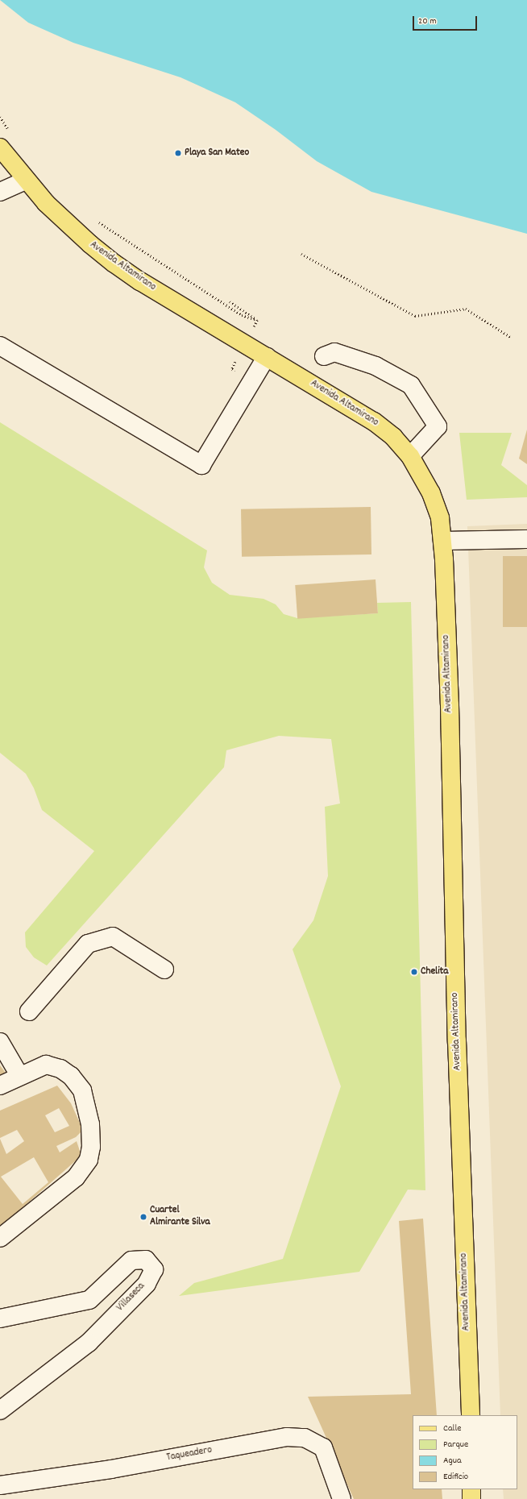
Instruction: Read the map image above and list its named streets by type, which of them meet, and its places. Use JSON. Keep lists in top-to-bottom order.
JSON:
{
  "streets": {
    "main road": ["Avenida Altamirano"],
    "street": ["Villaseca", "Taqueadero"]
  },
  "places": ["Playa San Mateo", "Chelita", "Cuartel Almirante Silva"],
  "legend": [
    "Calle",
    "Parque",
    "Agua",
    "Edificio"
  ],
  "scale_bar": "20 m"
}
